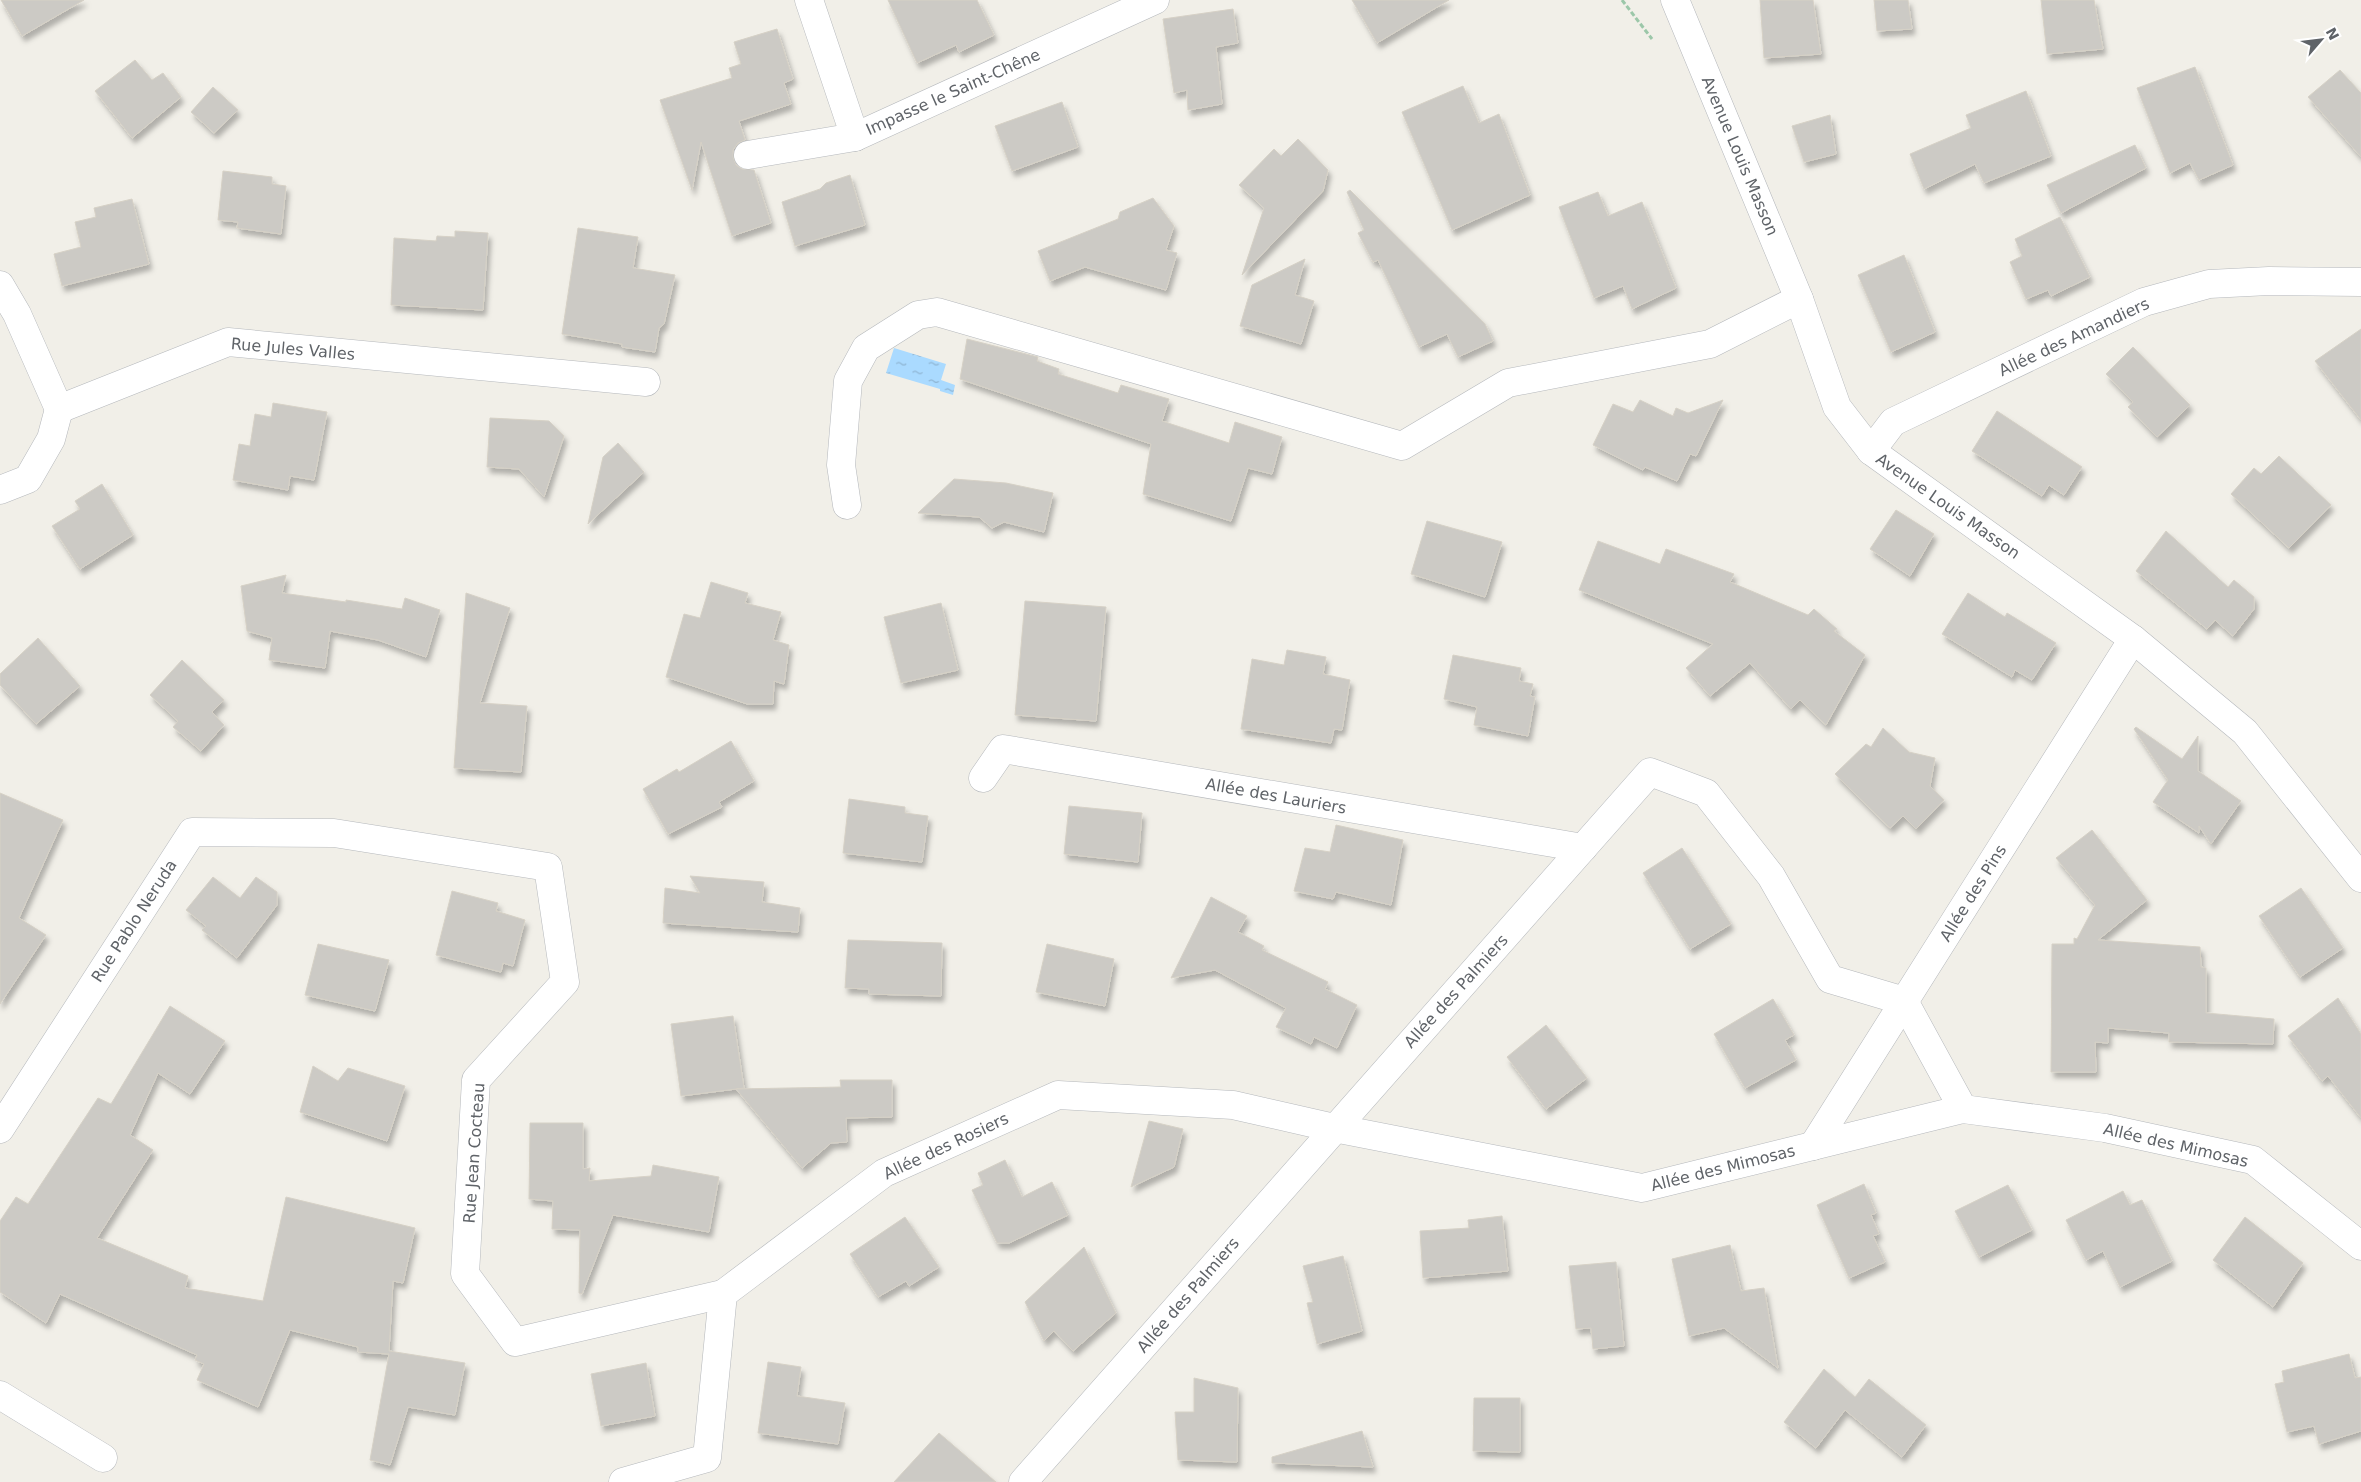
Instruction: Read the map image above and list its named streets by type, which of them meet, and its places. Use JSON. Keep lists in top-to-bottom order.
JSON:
{
  "streets": {
    "street": [
      "Impasse le Saint-Chêne",
      "Avenue Louis Masson",
      "Allée des Amandiers",
      "Rue Jules Valles",
      "Allée des Lauriers",
      "Allée des Pins",
      "Rue Pablo Neruda",
      "Allée des Palmiers",
      "Allée des Mimosas",
      "Allée des Rosiers",
      "Rue Jean Cocteau"
    ]
  },
  "crossings": [
    ["Avenue Louis Masson", "Allée des Amandiers"],
    ["Avenue Louis Masson", "Allée des Pins"],
    ["Allée des Lauriers", "Allée des Palmiers"],
    ["Allée des Pins", "Allée des Palmiers"],
    ["Allée des Pins", "Allée des Mimosas"],
    ["Rue Pablo Neruda", "Rue Jean Cocteau"],
    ["Allée des Palmiers", "Allée des Mimosas"],
    ["Allée des Palmiers", "Allée des Rosiers"],
    ["Allée des Mimosas", "Allée des Rosiers"],
    ["Allée des Rosiers", "Rue Jean Cocteau"]
  ],
  "north": "top right"
}
